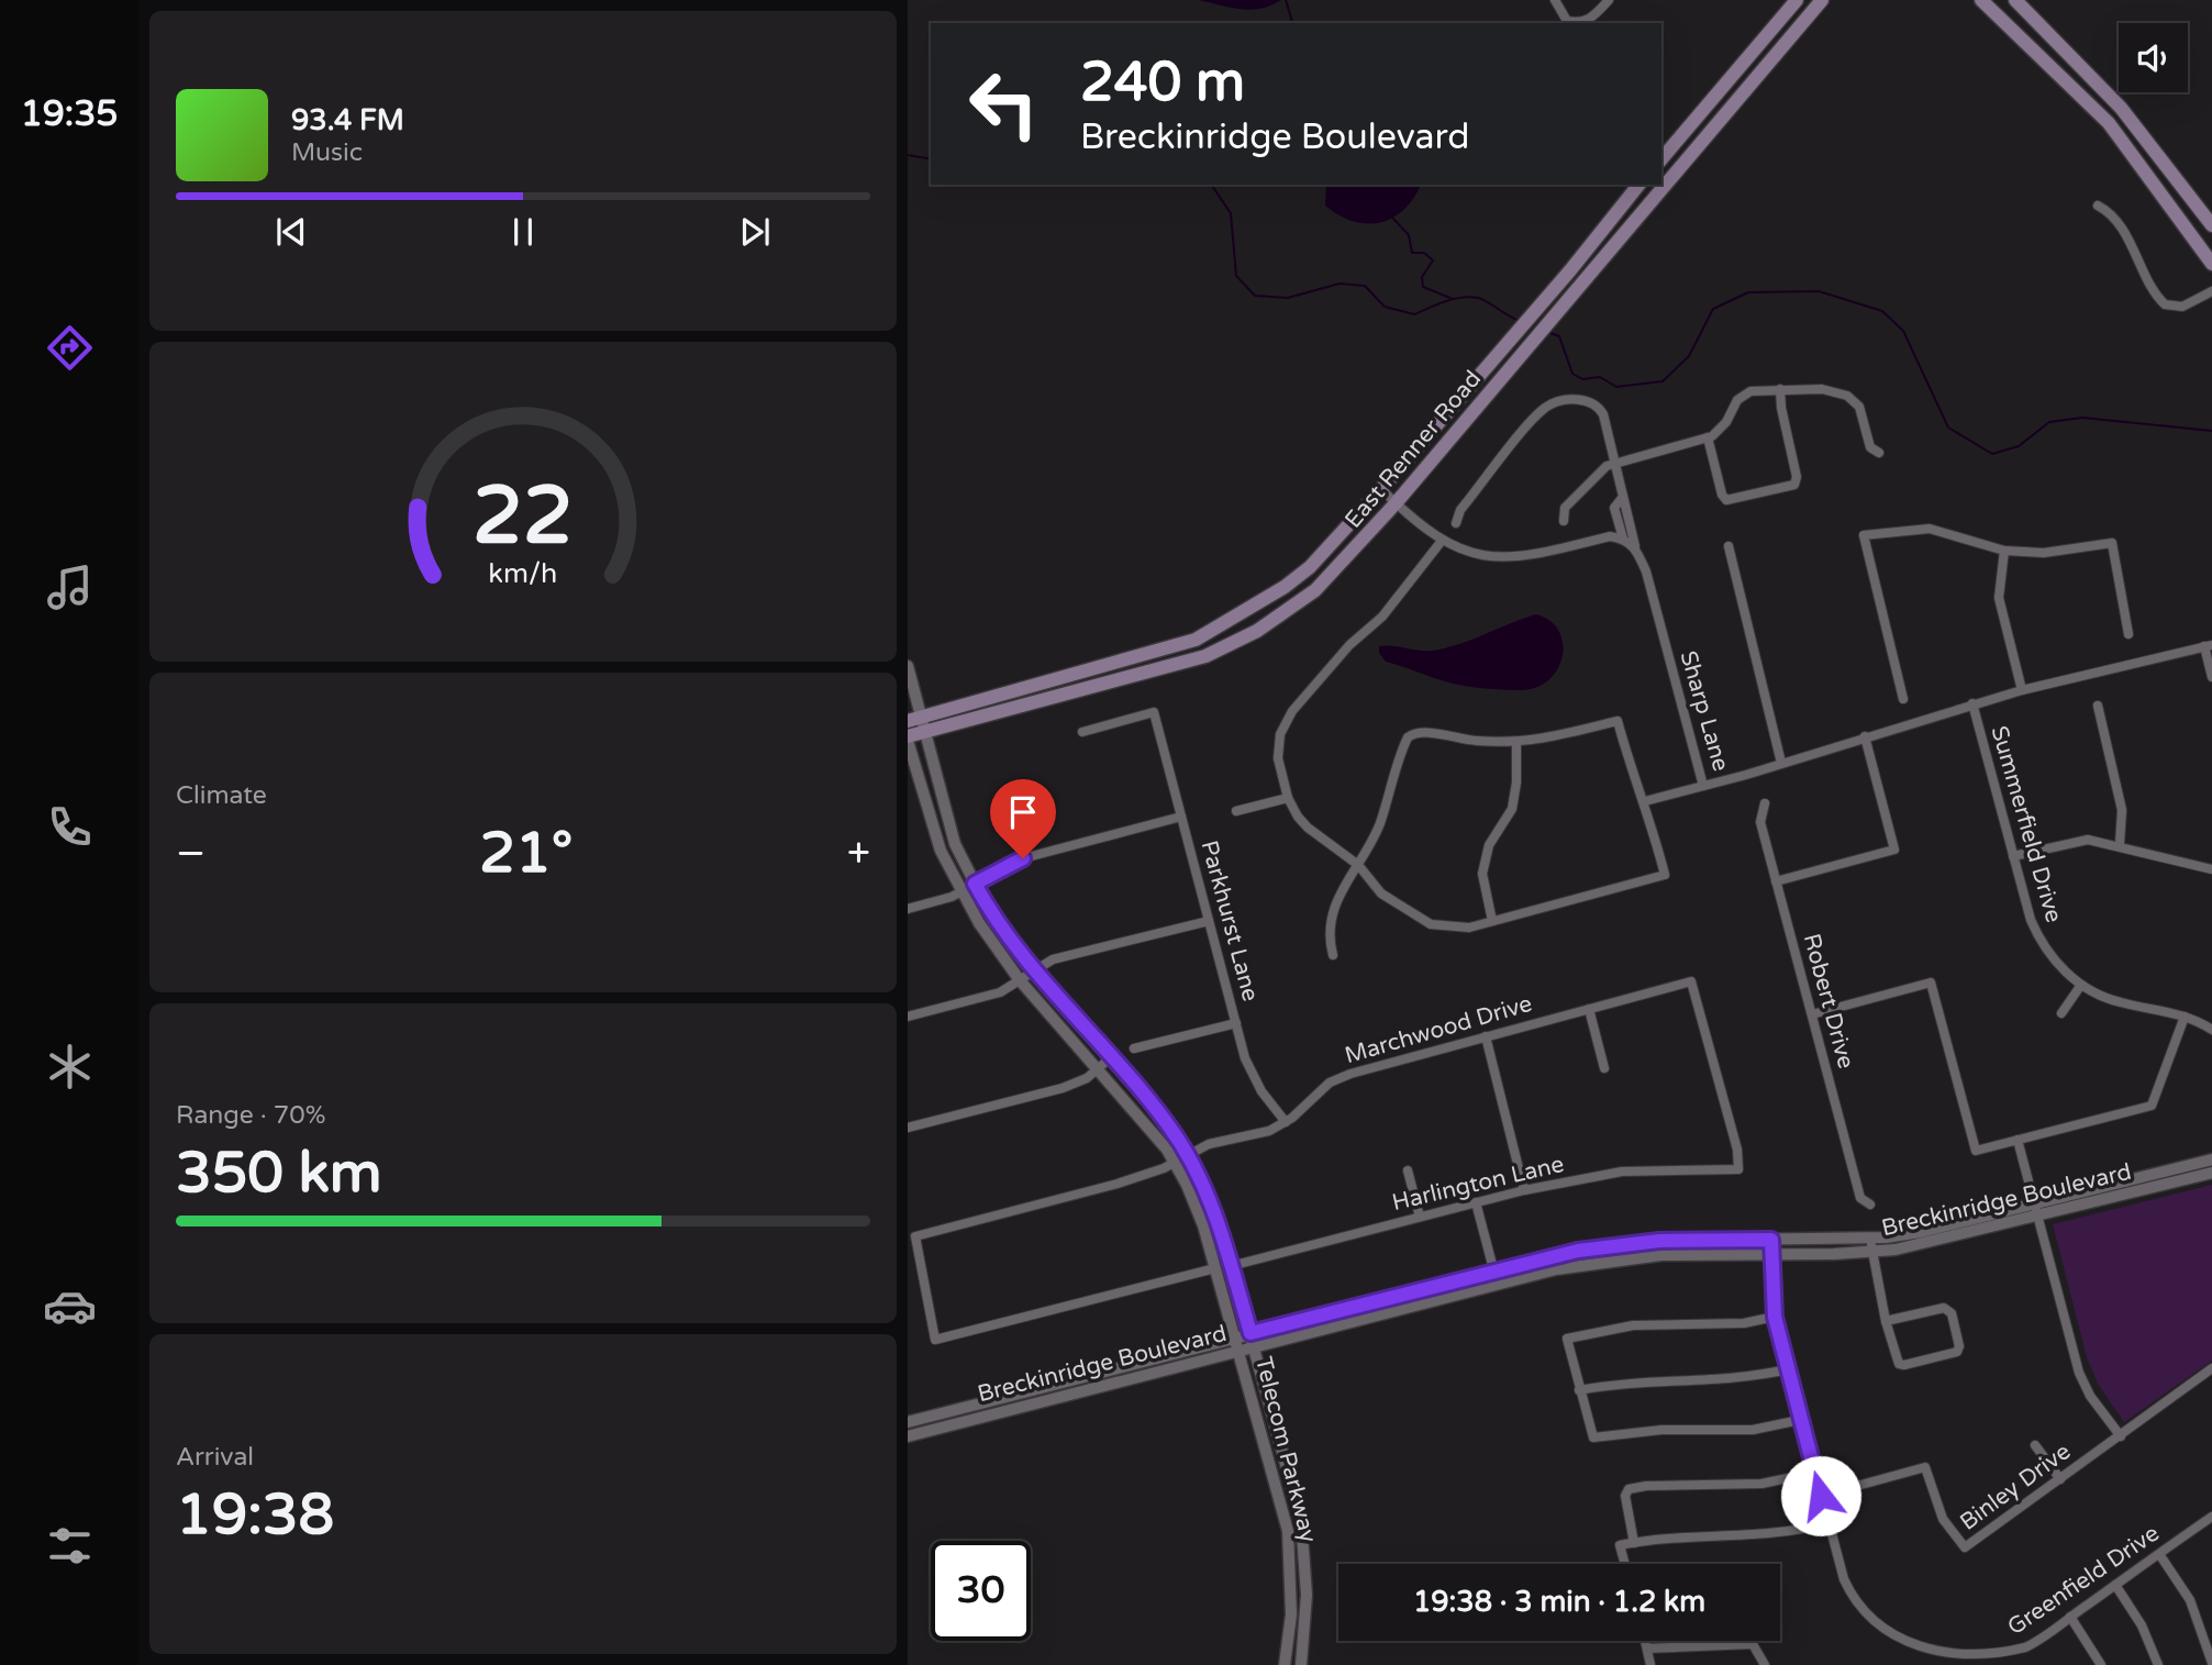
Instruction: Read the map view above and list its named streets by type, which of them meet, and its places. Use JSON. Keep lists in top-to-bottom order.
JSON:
{
  "streets": {
    "main road": ["East Renner Road"],
    "street": [
      "Sharp Lane",
      "Summerfield Drive",
      "Parkhurst Lane",
      "Robert Drive",
      "Marchwood Drive",
      "Harlington Lane",
      "Breckinridge Boulevard",
      "Telecom Parkway",
      "Binley Drive",
      "Greenfield Drive"
    ]
  },
  "crossings": [
    ["East Renner Road", "Telecom Parkway"],
    ["Sharp Lane", "Summerfield Drive"],
    ["Parkhurst Lane", "Marchwood Drive"],
    ["Marchwood Drive", "Harlington Lane"],
    ["Marchwood Drive", "Telecom Parkway"],
    ["Harlington Lane", "Telecom Parkway"],
    ["Breckinridge Boulevard", "Telecom Parkway"],
    ["Breckinridge Boulevard", "Greenfield Drive"],
    ["Binley Drive", "Greenfield Drive"]
  ],
  "page": {
    "tabs": "19:35",
    "turn": ["240 m", "Breckinridge Boulevard"],
    "song": ["93.4 FM", "Music"],
    "tile": [
      "Climate",
      ["Range · 70%", "350 km"],
      ["Arrival", "19:38"]
    ],
    "heat": ["−", "21°", "+"],
    "limit": "30",
    "trip": "19:38 · 3 min · 1.2 km",
    "gauge": ["22", "km/h"]
  }
}
